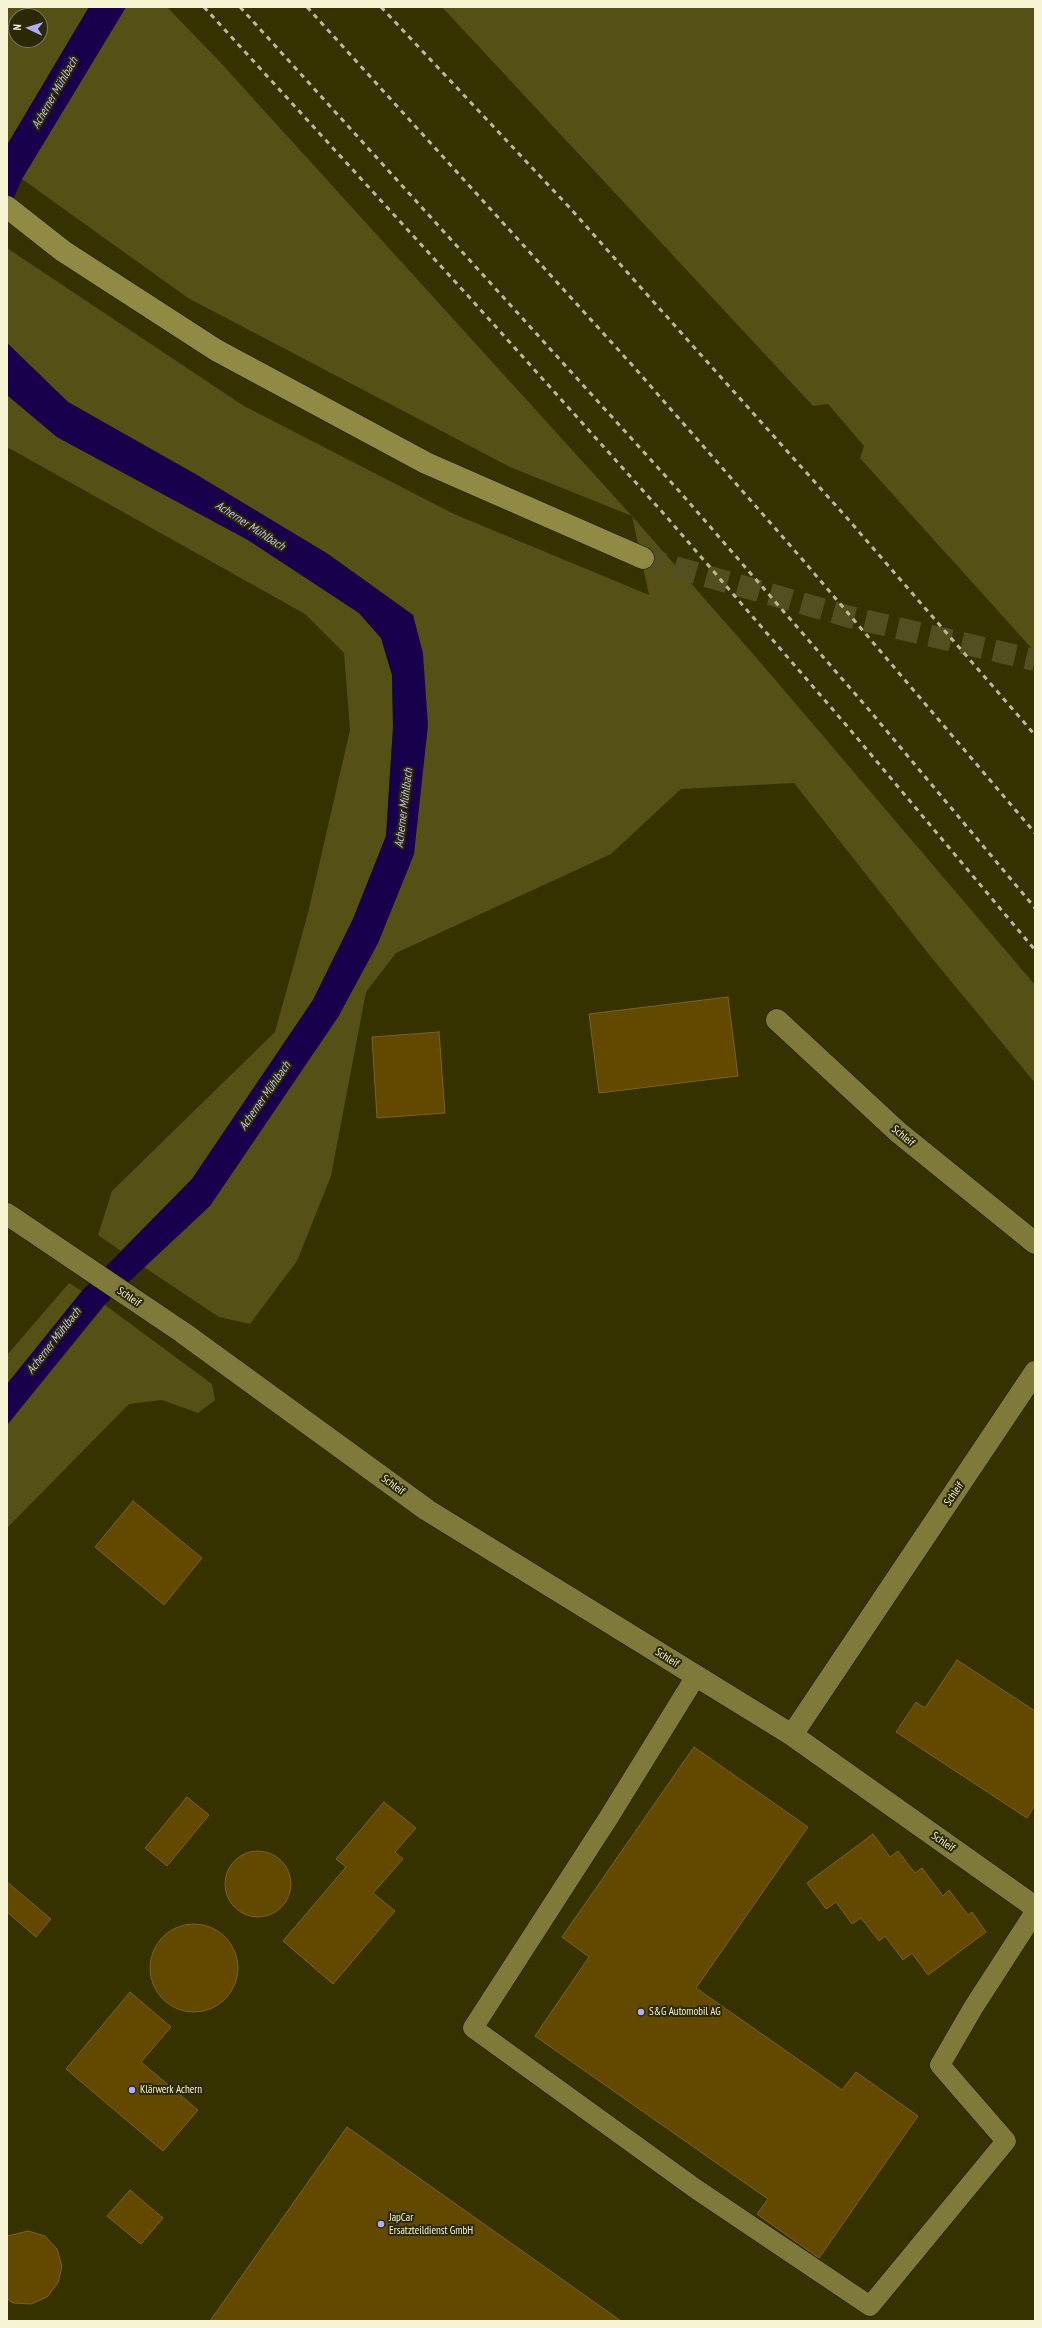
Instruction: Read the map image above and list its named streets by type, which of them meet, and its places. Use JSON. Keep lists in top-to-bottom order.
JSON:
{
  "streets": {
    "street": ["Schleif"]
  },
  "water": ["Acherner Mühlbach"],
  "places": ["S&G Automobil AG", "Klärwerk Achern", "JapCar Ersatzteildienst GmbH"],
  "north": "left"
}
